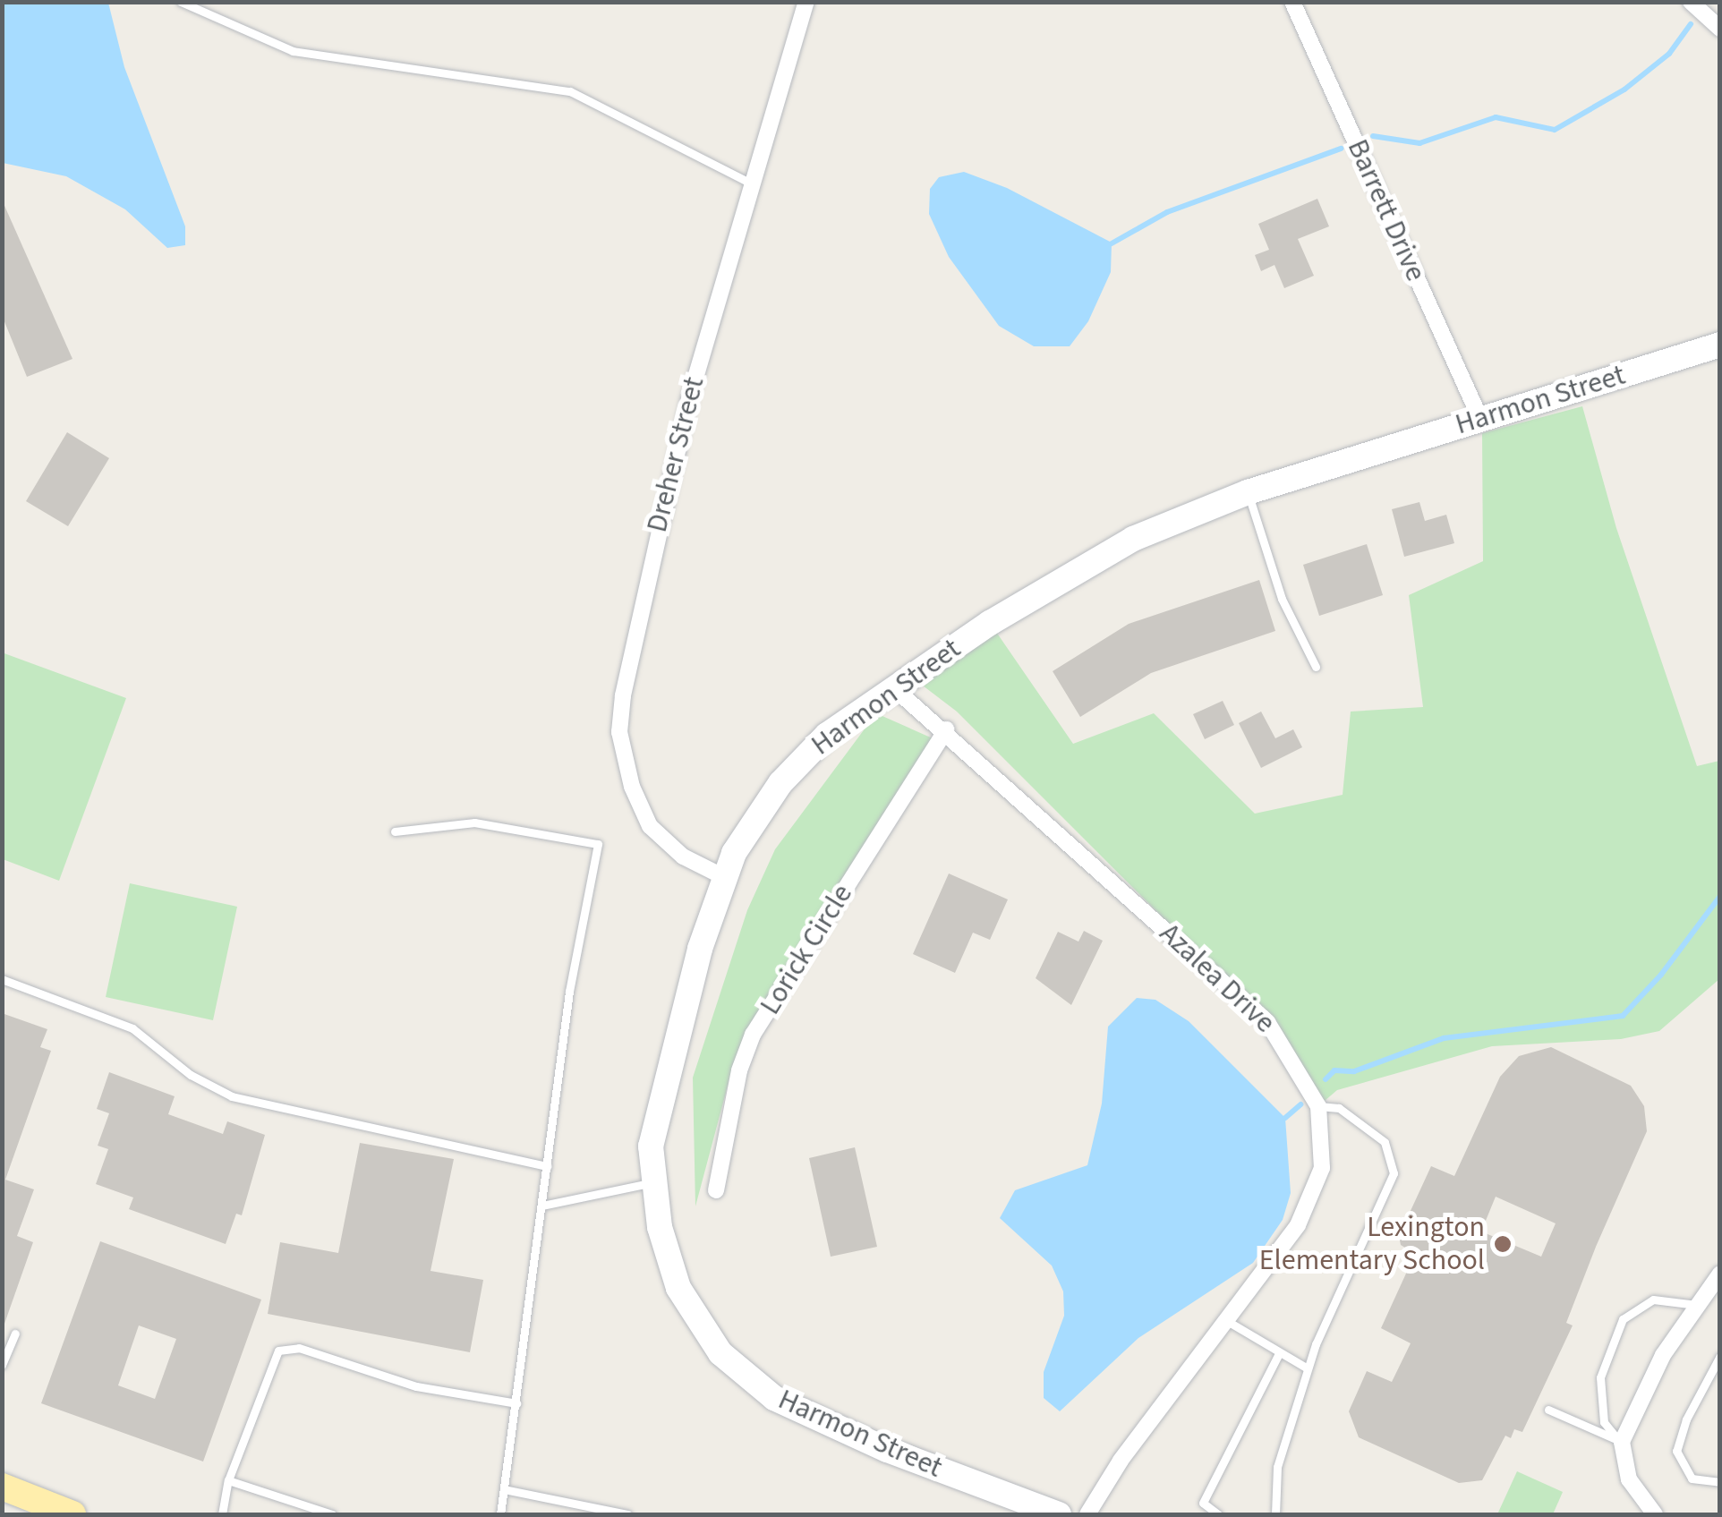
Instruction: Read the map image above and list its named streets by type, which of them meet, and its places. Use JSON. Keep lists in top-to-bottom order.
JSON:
{
  "streets": {
    "street": [
      "Barrett Drive",
      "Harmon Street",
      "Dreher Street",
      "Lorick Circle",
      "Azalea Drive"
    ]
  },
  "crossings": [
    ["Barrett Drive", "Harmon Street"],
    ["Harmon Street", "Dreher Street"],
    ["Harmon Street", "Azalea Drive"],
    ["Lorick Circle", "Azalea Drive"]
  ],
  "places": ["Lexington Elementary School"]
}
